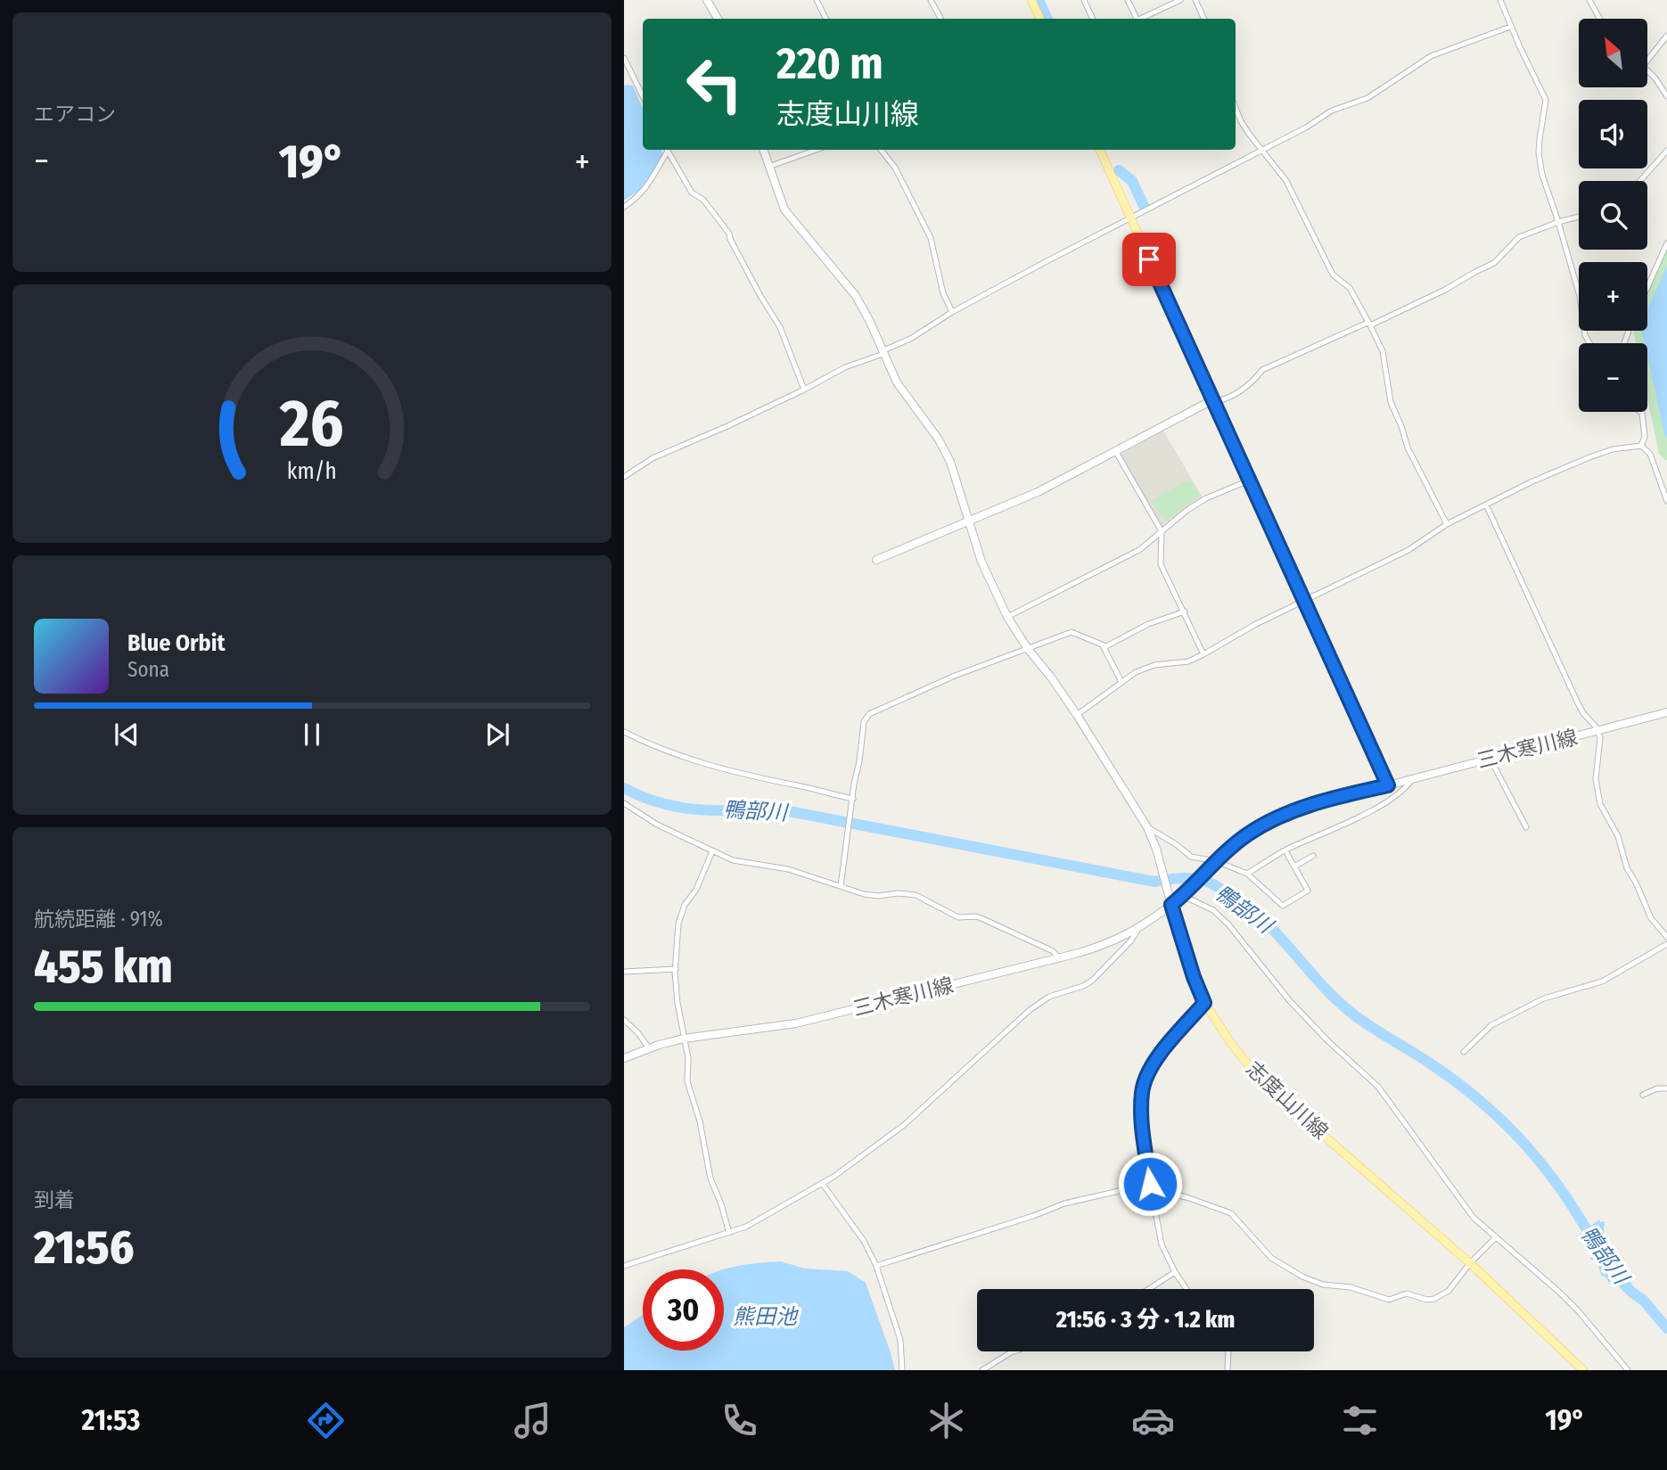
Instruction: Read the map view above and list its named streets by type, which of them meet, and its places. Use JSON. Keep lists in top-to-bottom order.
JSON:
{
  "streets": {
    "main road": ["志度山川線"],
    "street": ["三木寒川線"]
  },
  "crossings": [
    ["三木寒川線", "志度山川線"]
  ],
  "water": ["鴨部川", "熊田池"],
  "north": "top left",
  "page": {
    "tile": [
      "エアコン",
      ["航続距離 · 91%", "455 km"],
      ["到着", "21:56"]
    ],
    "map_buttons": ["+", "−"],
    "turn": ["220 m", "志度山川線"],
    "heat": ["−", "19°", "+"],
    "song": ["Blue Orbit", "Sona"],
    "limit": "30",
    "trip": "21:56 · 3 分 · 1.2 km",
    "tabs": ["21:53", "19°"],
    "gauge": ["26", "km/h"]
  }
}
